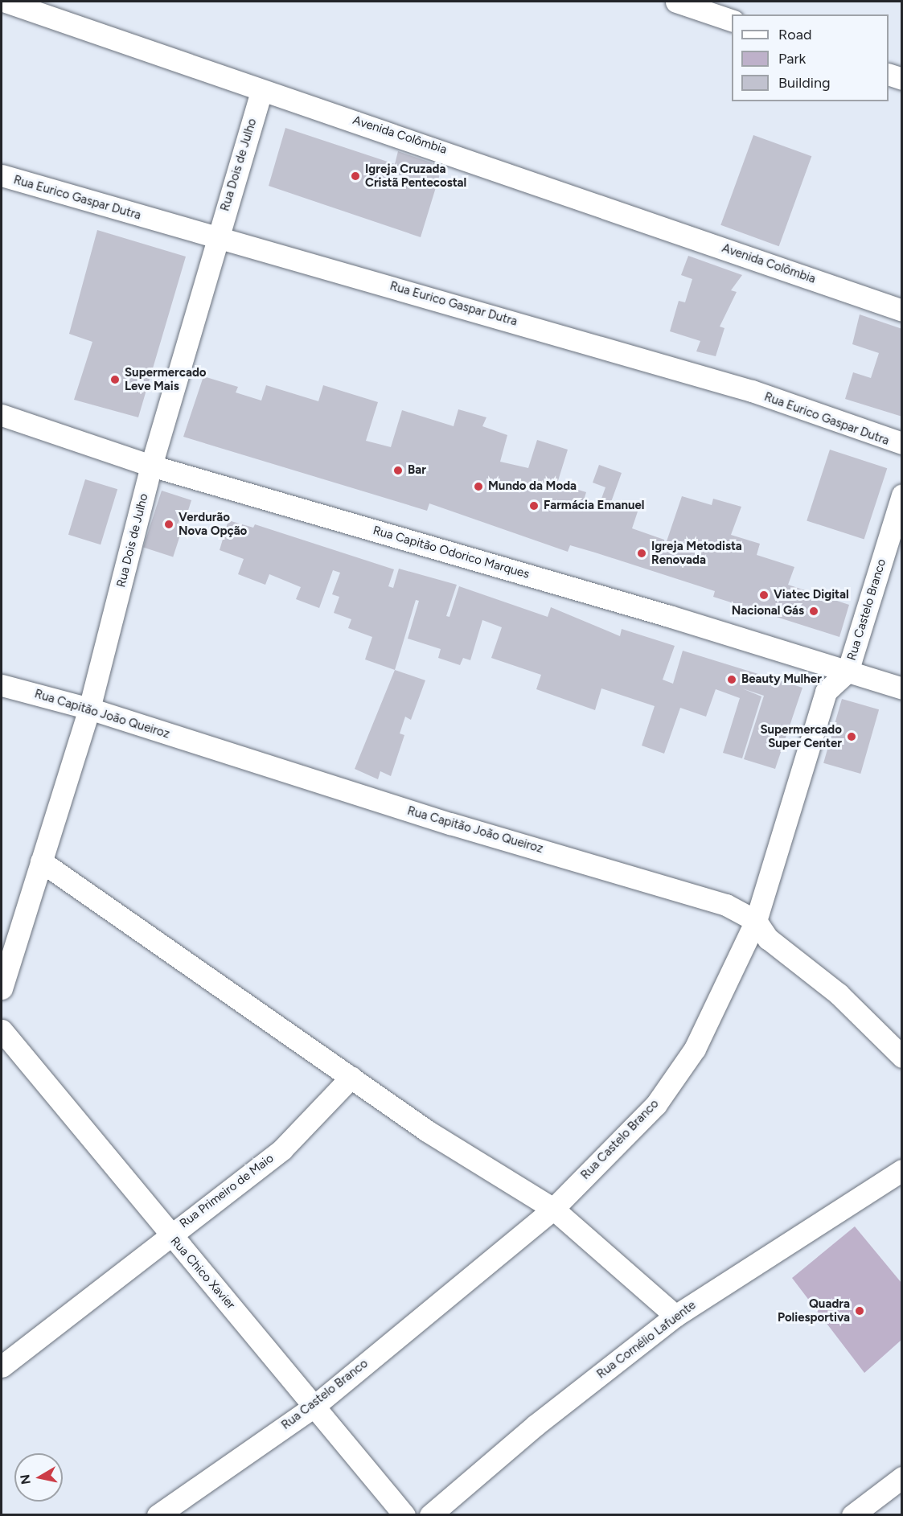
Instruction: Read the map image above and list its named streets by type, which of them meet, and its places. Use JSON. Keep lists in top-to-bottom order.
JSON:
{
  "streets": {
    "street": [
      "Avenida Colômbia",
      "Rua Dois de Julho",
      "Rua Eurico Gaspar Dutra",
      "Rua Capitão Odorico Marques",
      "Rua Castelo Branco",
      "Rua Capitão João Queiroz",
      "Rua Primeiro de Maio",
      "Rua Chico Xavier",
      "Rua Cornélio Lafuente"
    ]
  },
  "crossings": [
    ["Avenida Colômbia", "Rua Dois de Julho"],
    ["Rua Dois de Julho", "Rua Eurico Gaspar Dutra"],
    ["Rua Dois de Julho", "Rua Capitão Odorico Marques"],
    ["Rua Dois de Julho", "Rua Capitão João Queiroz"],
    ["Rua Capitão Odorico Marques", "Rua Castelo Branco"],
    ["Rua Castelo Branco", "Rua Capitão João Queiroz"],
    ["Rua Castelo Branco", "Rua Chico Xavier"],
    ["Rua Primeiro de Maio", "Rua Chico Xavier"]
  ],
  "places": [
    "Igreja Cruzada Cristã Pentecostal",
    "Supermercado Leve Mais",
    "Bar",
    "Mundo da Moda",
    "Farmácia Emanuel",
    "Verdurão Nova Opção",
    "Igreja Metodista Renovada",
    "Viatec Digital",
    "Nacional Gás",
    "Beauty Mulher",
    "Supermercado Super Center",
    "Quadra Poliesportiva"
  ],
  "legend": ["Road", "Park", "Building"],
  "north": "left"
}
